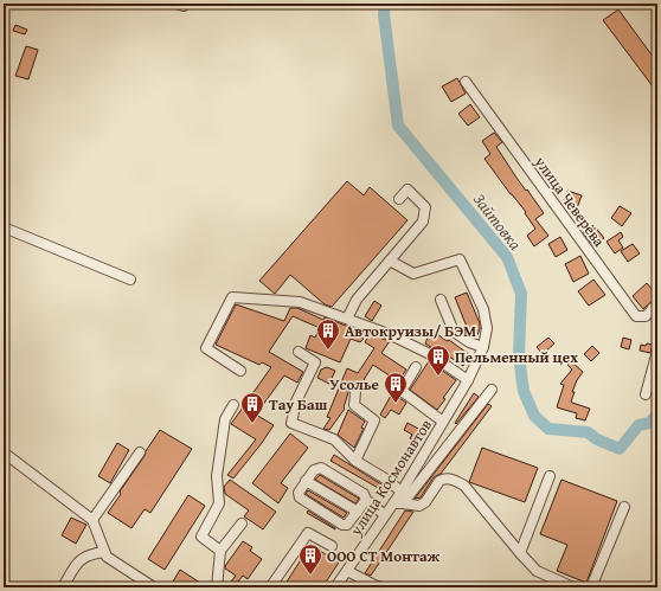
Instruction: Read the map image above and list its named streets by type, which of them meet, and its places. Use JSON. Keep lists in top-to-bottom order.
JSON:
{
  "streets": {
    "street": ["улица Чеверёва", "улица Космонавтов"]
  },
  "water": ["Зайтовка"],
  "places": {
    "building": [
      "Автокруизы/ БЭМ",
      "Пельменный цех",
      "Усолье",
      "Тау Баш",
      "ООО СТ Монтаж"
    ]
  }
}
